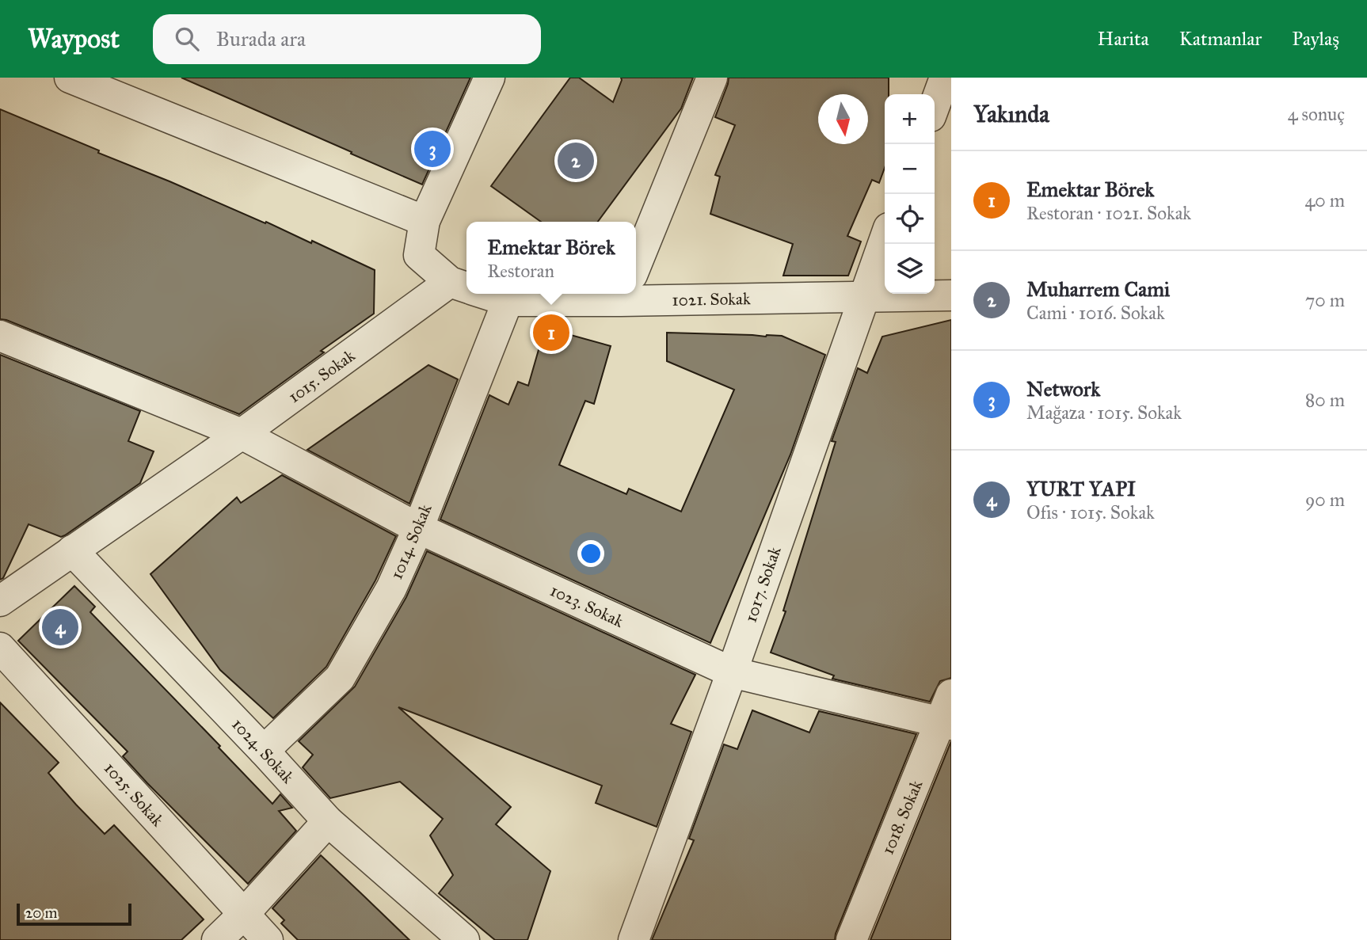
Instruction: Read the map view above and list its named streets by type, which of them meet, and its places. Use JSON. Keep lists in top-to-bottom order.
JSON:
{
  "streets": {
    "street": [
      "1021. Sokak",
      "1015. Sokak",
      "1014. Sokak",
      "1017. Sokak",
      "1023. Sokak",
      "1024. Sokak",
      "1025. Sokak",
      "1018. Sokak"
    ]
  },
  "crossings": [
    ["1021. Sokak", "1014. Sokak"],
    ["1021. Sokak", "1017. Sokak"],
    ["1015. Sokak", "1023. Sokak"],
    ["1015. Sokak", "1024. Sokak"],
    ["1014. Sokak", "1023. Sokak"],
    ["1014. Sokak", "1024. Sokak"],
    ["1017. Sokak", "1023. Sokak"],
    ["1023. Sokak", "1018. Sokak"]
  ],
  "scale_bar": "20 m",
  "north": "bottom",
  "page": {
    "header": "Waypost",
    "search": "Burada ara",
    "nav": ["Harita", "Katmanlar", "Paylaş"],
    "heading": ["Yakında", "4 sonuç"],
    "map_buttons": ["+", "−"],
    "pins": [
      "3",
      "2",
      "1",
      "4"
    ],
    "list": [
      {
        "mark": "1",
        "name": "Emektar Börek",
        "note": "Restoran · 1021. Sokak",
        "value": "40 m"
      },
      {
        "mark": "2",
        "name": "Muharrem Cami",
        "note": "Cami · 1016. Sokak",
        "value": "70 m"
      },
      {
        "mark": "3",
        "name": "Network",
        "note": "Mağaza · 1015. Sokak",
        "value": "80 m"
      },
      {
        "mark": "4",
        "name": "YURT YAPI",
        "note": "Ofis · 1015. Sokak",
        "value": "90 m"
      }
    ],
    "popup": ["Emektar Börek", "Restoran"],
    "scale": "20 m"
  }
}
